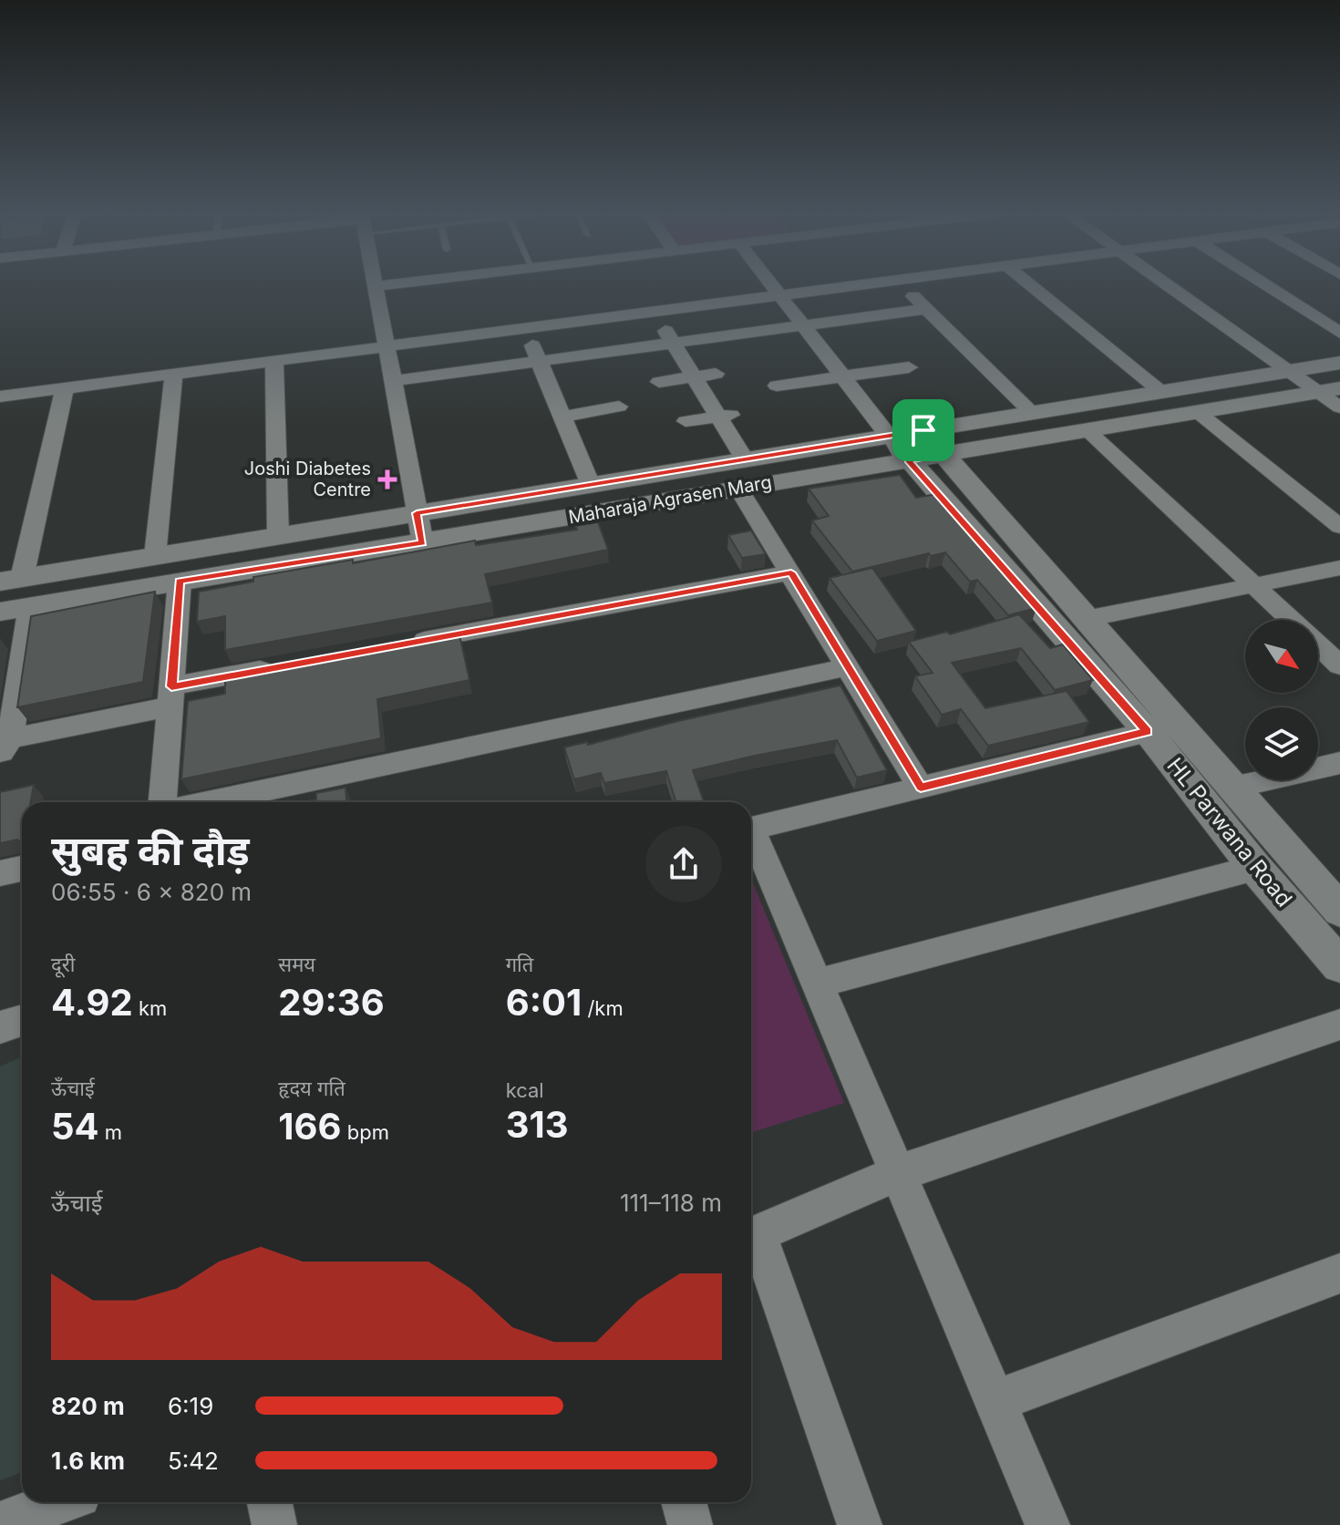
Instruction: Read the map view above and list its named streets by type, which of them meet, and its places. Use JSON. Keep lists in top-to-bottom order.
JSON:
{
  "streets": {
    "street": ["Maharaja Agrasen Marg", "HL Parwana Road"]
  },
  "crossings": [
    ["Maharaja Agrasen Marg", "HL Parwana Road"]
  ],
  "places": {
    "health": ["Joshi Diabetes Centre"]
  },
  "north": "bottom right",
  "page": {
    "heading": ["सुबह की दौड़", "06:55 · 6 × 820 m"],
    "stats": [
      ["दूरी", "4.92 km"],
      ["समय", "29:36"],
      ["गति", "6:01 /km"],
      ["ऊँचाई", "54 m"],
      ["हृदय गति", "166 bpm"],
      ["kcal", "313"]
    ],
    "chart": ["ऊँचाई", "111–118 m"],
    "list": [
      {
        "name": "820 m",
        "note": "6:19"
      },
      {
        "name": "1.6 km",
        "note": "5:42"
      }
    ]
  }
}
